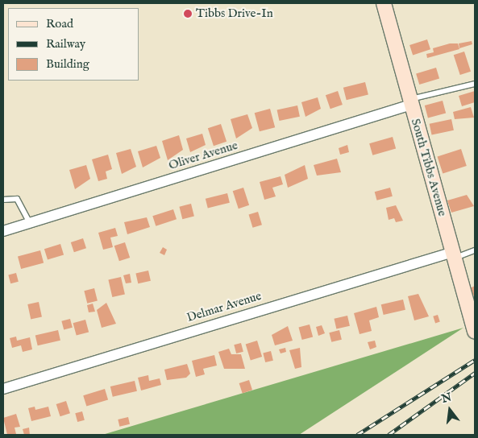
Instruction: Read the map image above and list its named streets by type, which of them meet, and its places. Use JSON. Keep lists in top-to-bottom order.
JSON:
{
  "streets": {
    "main road": ["South Tibbs Avenue"],
    "street": ["Oliver Avenue", "Delmar Avenue"]
  },
  "crossings": [
    ["Oliver Avenue", "South Tibbs Avenue"],
    ["South Tibbs Avenue", "Delmar Avenue"]
  ],
  "places": ["Tibbs Drive-In"],
  "legend": ["Road", "Railway", "Building"],
  "north": "top"
}
